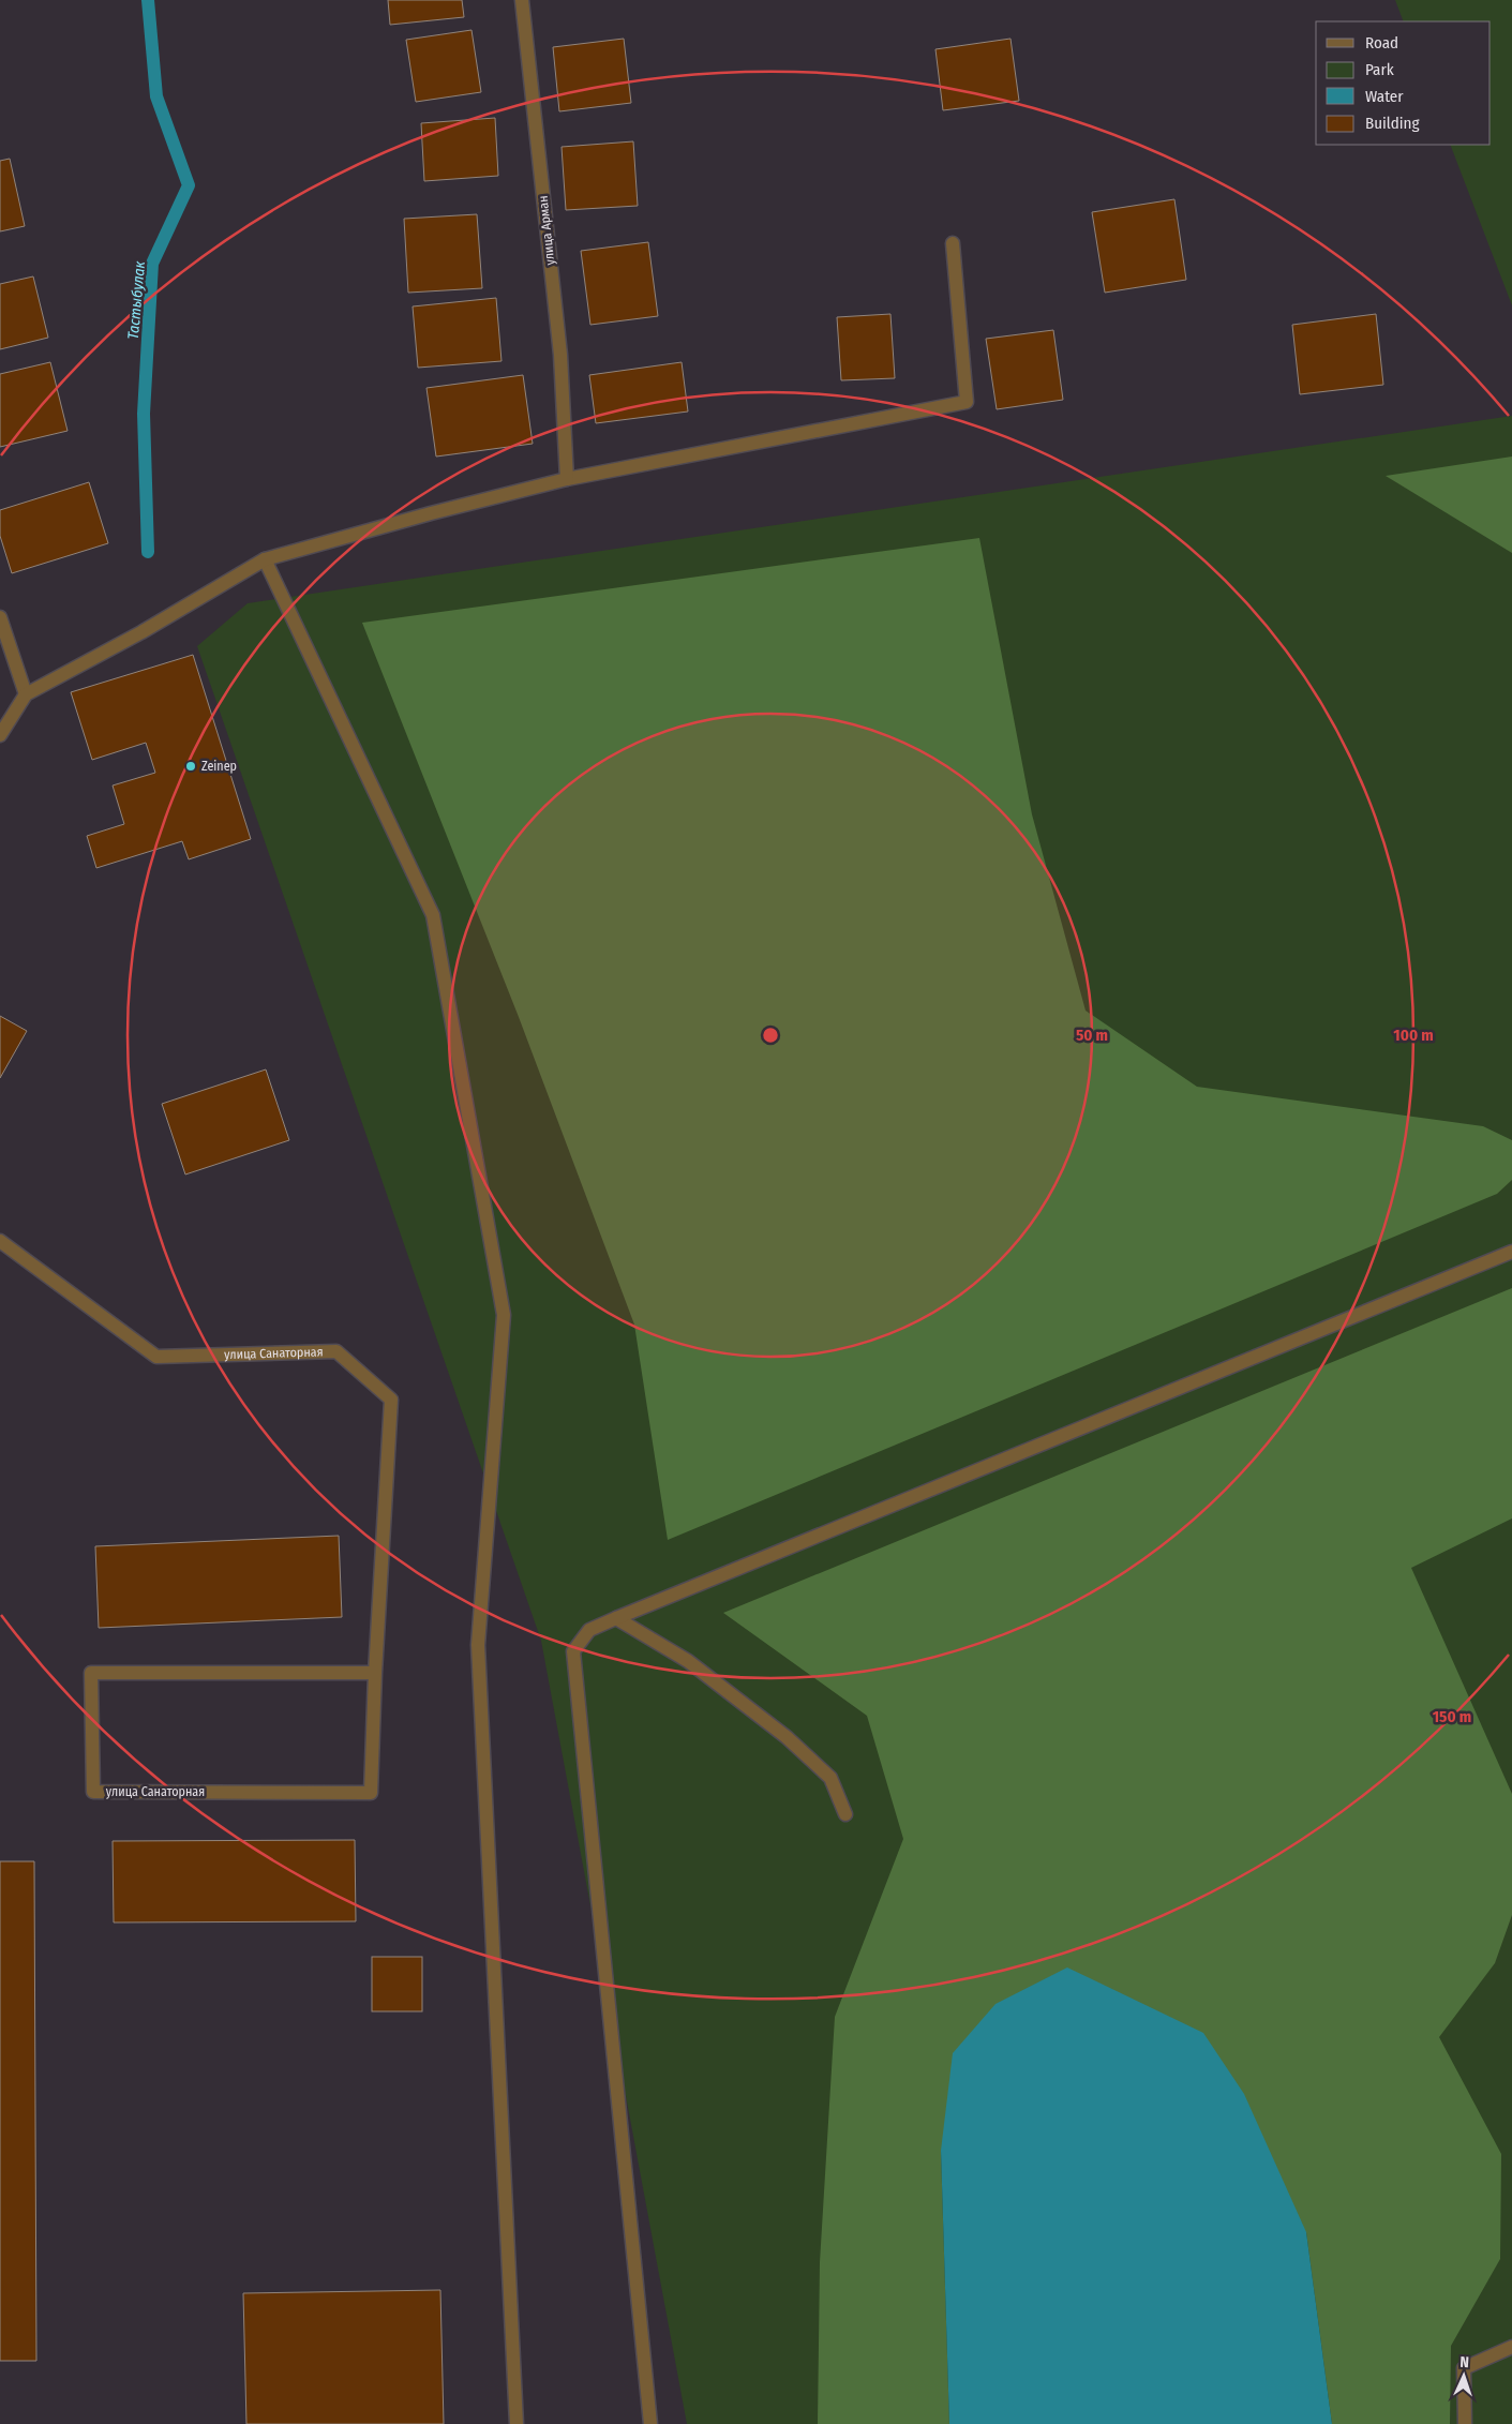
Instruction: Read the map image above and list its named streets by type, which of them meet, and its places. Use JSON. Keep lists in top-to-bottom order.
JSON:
{
  "streets": {
    "street": ["улица Арман", "улица Санаторная"]
  },
  "water": ["Тастыбулак"],
  "places": ["Zeinep"],
  "legend": [
    "Road",
    "Park",
    "Water",
    "Building"
  ],
  "north": "top",
  "rings": ["50 m", "100 m", "150 m"]
}
